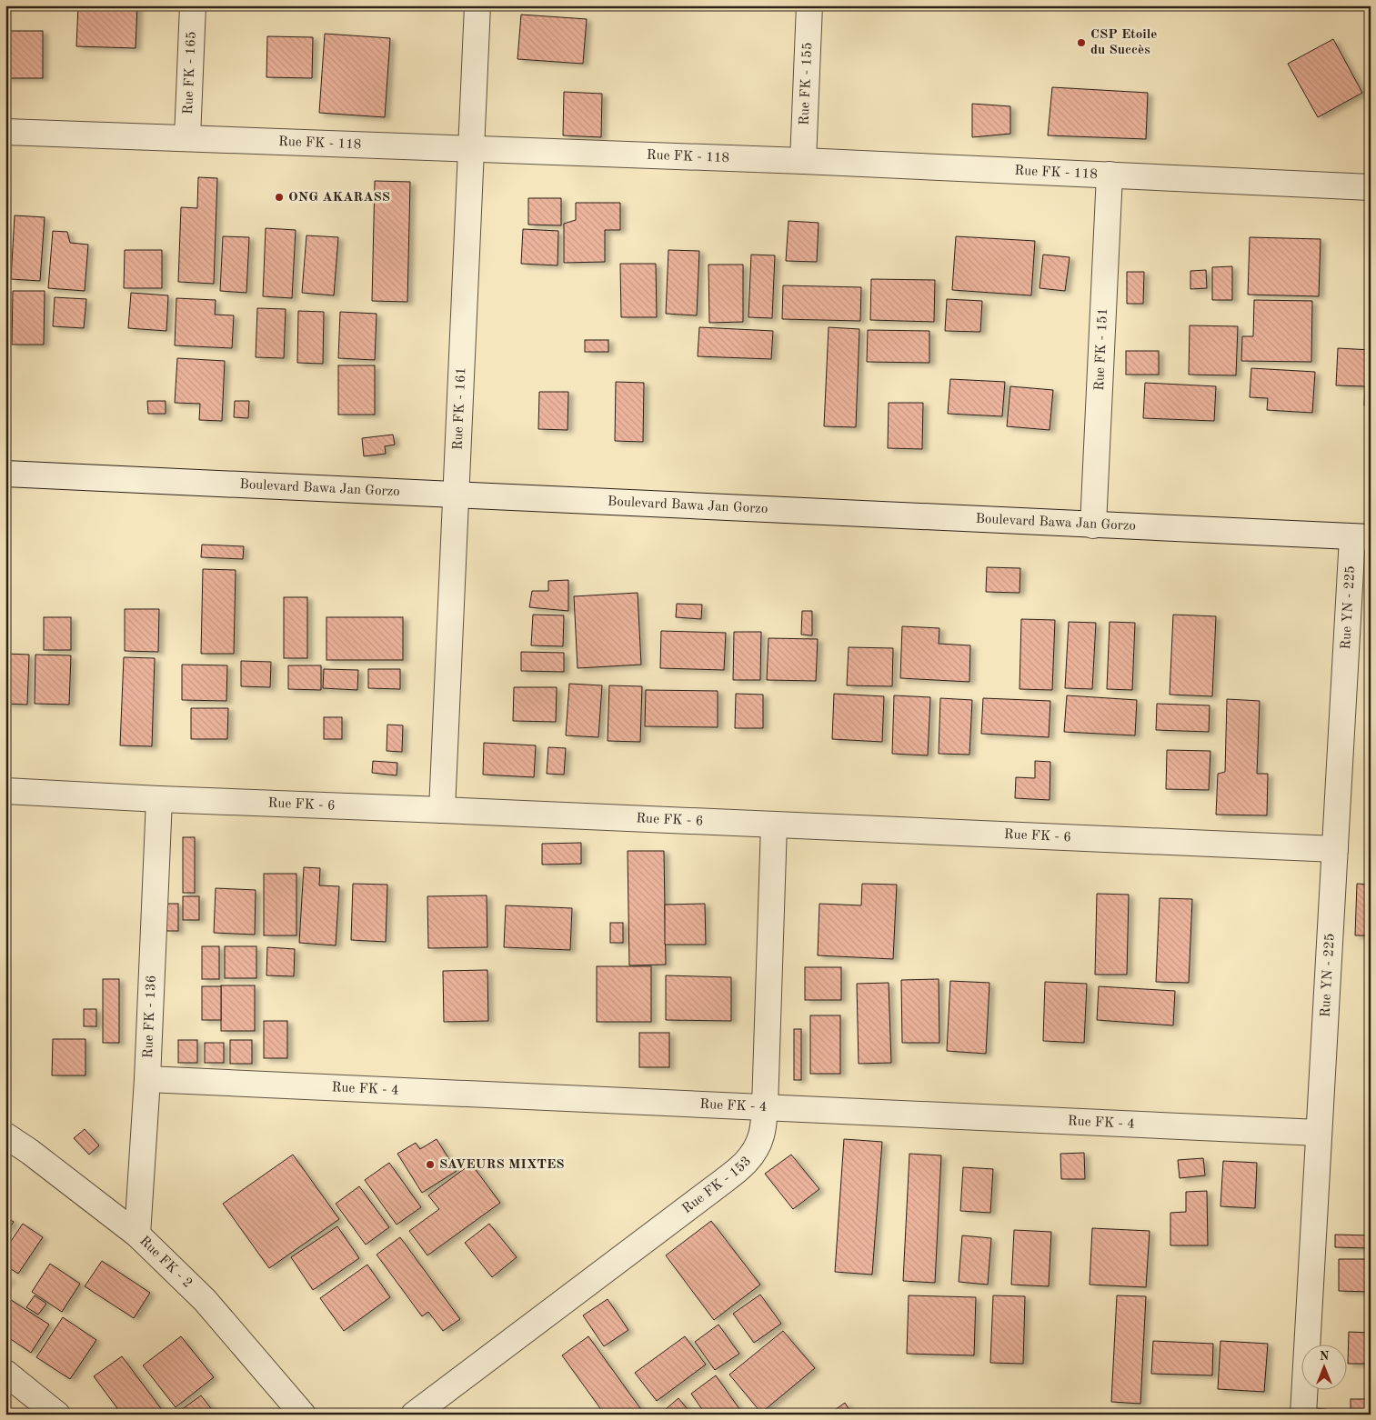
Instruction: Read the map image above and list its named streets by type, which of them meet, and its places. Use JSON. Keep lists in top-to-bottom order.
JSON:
{
  "streets": {
    "street": [
      "Rue FK - 165",
      "Rue FK - 155",
      "Rue FK - 118",
      "Rue FK - 151",
      "Rue FK - 161",
      "Boulevard Bawa Jan Gorzo",
      "Rue YN - 225",
      "Rue FK - 6",
      "Rue FK - 136",
      "Rue FK - 4",
      "Rue FK - 153",
      "Rue FK - 2"
    ]
  },
  "crossings": [
    ["Rue FK - 165", "Rue FK - 118"],
    ["Rue FK - 155", "Rue FK - 118"],
    ["Rue FK - 118", "Rue FK - 151"],
    ["Rue FK - 118", "Rue FK - 161"],
    ["Rue FK - 151", "Boulevard Bawa Jan Gorzo"],
    ["Rue FK - 161", "Boulevard Bawa Jan Gorzo"],
    ["Rue FK - 161", "Rue FK - 6"],
    ["Boulevard Bawa Jan Gorzo", "Rue YN - 225"],
    ["Rue YN - 225", "Rue FK - 6"],
    ["Rue YN - 225", "Rue FK - 4"],
    ["Rue FK - 6", "Rue FK - 136"],
    ["Rue FK - 6", "Rue FK - 153"],
    ["Rue FK - 136", "Rue FK - 4"],
    ["Rue FK - 136", "Rue FK - 2"],
    ["Rue FK - 4", "Rue FK - 153"]
  ],
  "places": ["CSP Etoile du Succès", "ONG AKARASS", "SAVEURS MIXTES"],
  "north": "top"
}
